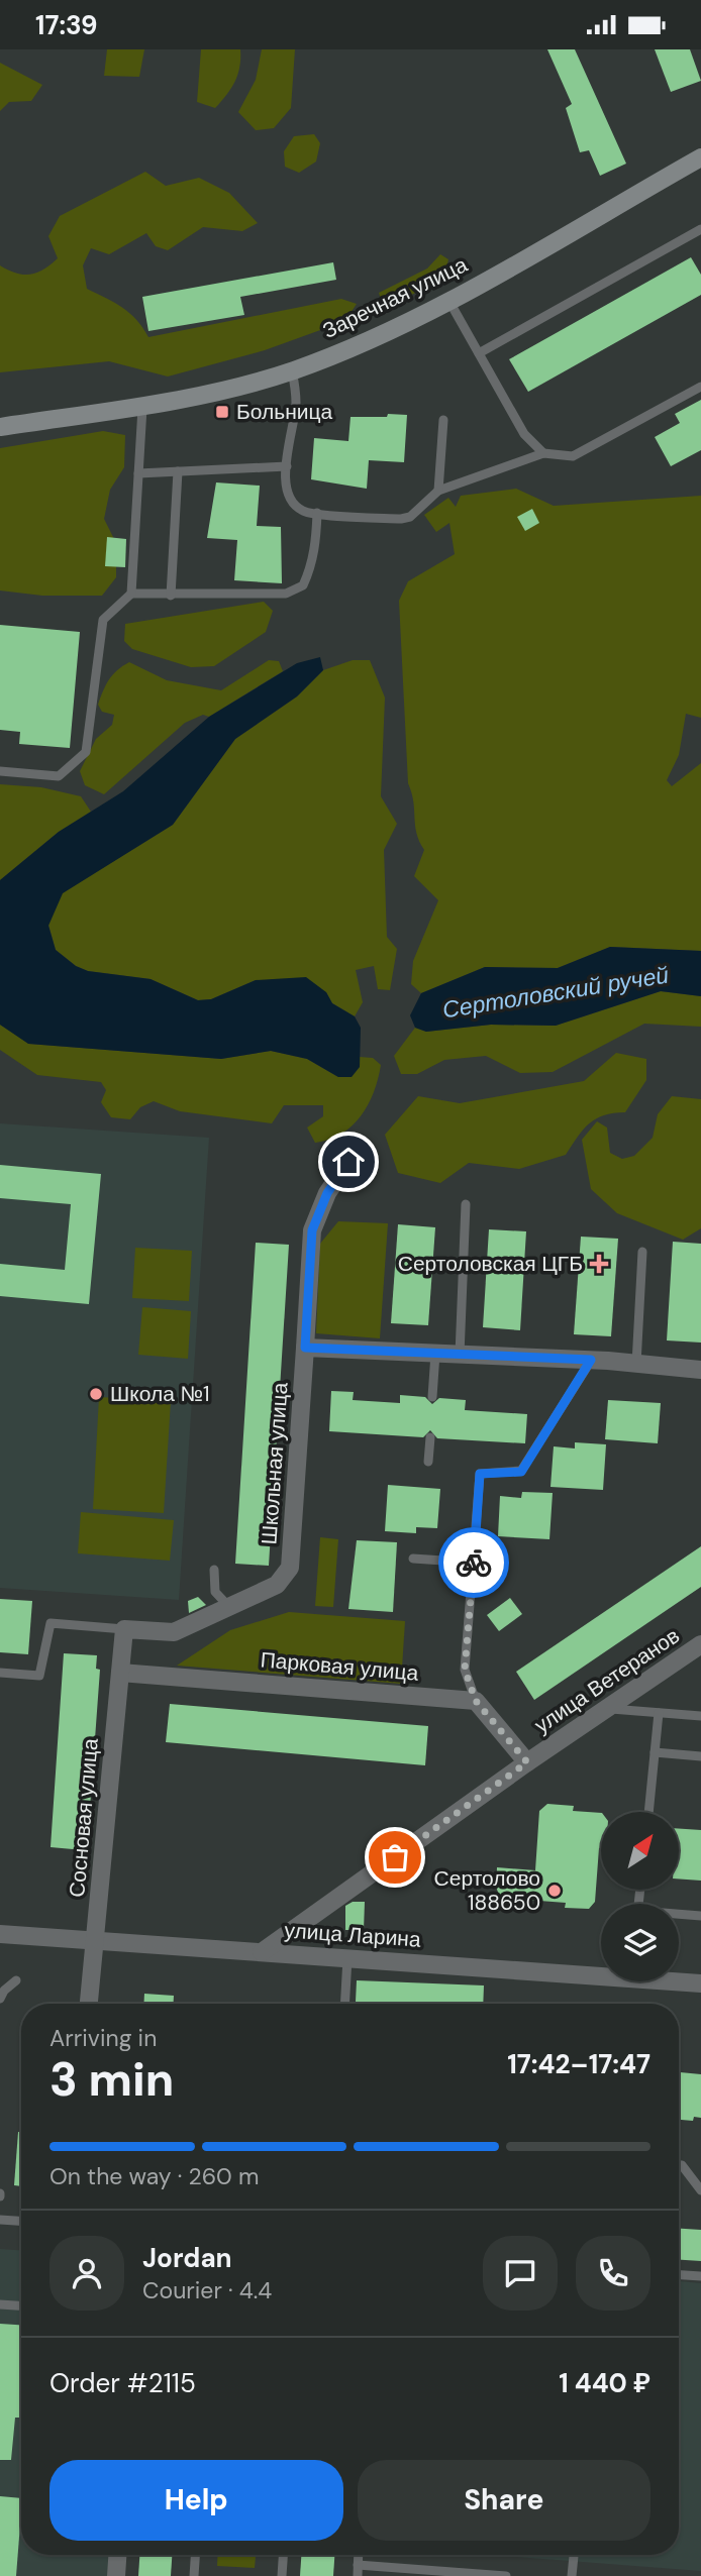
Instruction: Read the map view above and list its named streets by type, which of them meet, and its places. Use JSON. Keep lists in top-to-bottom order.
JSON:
{
  "streets": {
    "main road": ["Заречная улица"],
    "street": [
      "Школьная улица",
      "Парковая улица",
      "улица Ветеранов",
      "Сосновая улица",
      "улица Ларина"
    ]
  },
  "crossings": [
    ["Школьная улица", "Сосновая улица"],
    ["Парковая улица", "Сосновая улица"],
    ["улица Ветеранов", "улица Ларина"],
    ["Сосновая улица", "улица Ларина"]
  ],
  "water": ["Сертоловский ручей"],
  "places": {
    "transit": ["Больница"],
    "health": ["Сертоловская ЦГБ"],
    "other": ["Школа №1", "Сертолово 188650"]
  },
  "north": "top right",
  "page": {
    "status": "17:39",
    "heading": ["3 min", "Arriving in", "17:42–17:47"],
    "panel": [
      "Jordan",
      "Courier · 4.4",
      "Order #2115",
      "1 440 ₽"
    ],
    "bar": "On the way · 260 m",
    "buttons": ["Help", "Share"]
  }
}
